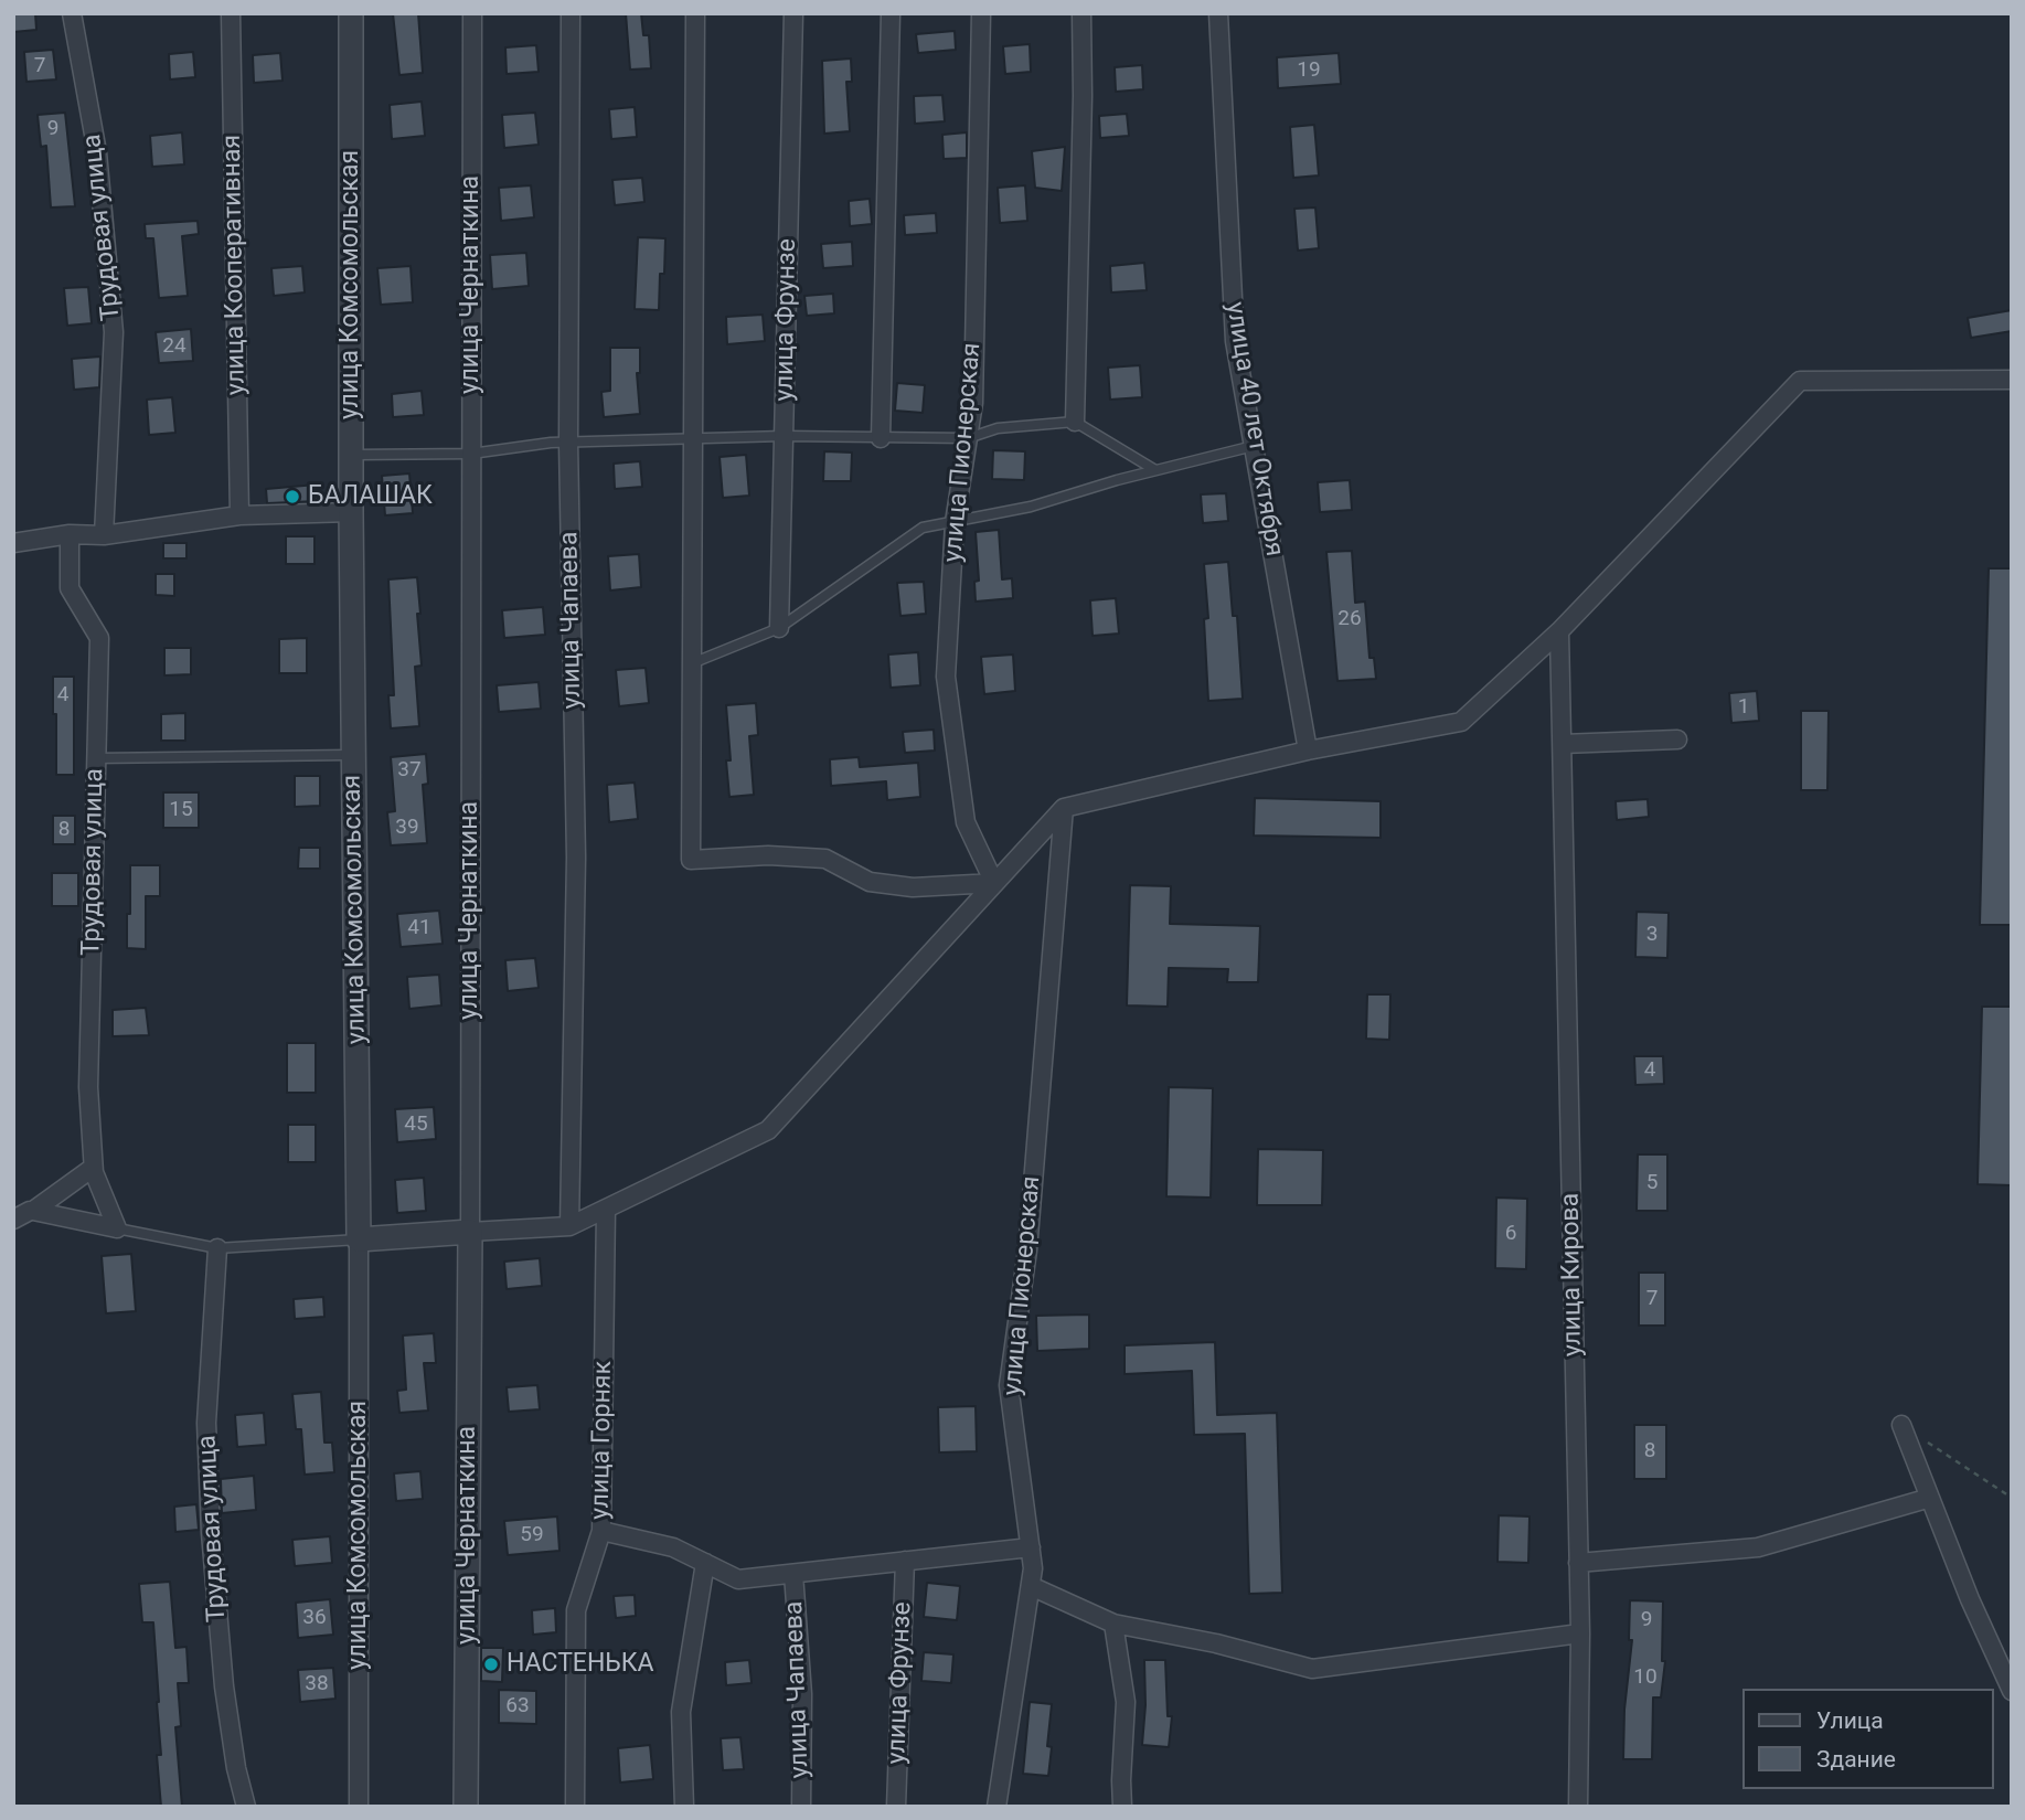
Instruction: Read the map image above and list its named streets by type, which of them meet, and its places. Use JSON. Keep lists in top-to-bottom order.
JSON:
{
  "streets": {
    "street": [
      "Трудовая улица",
      "улица Кооперативная",
      "улица Комсомольская",
      "улица Чернаткина",
      "улица Фрунзе",
      "улица 40 лет Октября",
      "улица Пионерская",
      "улица Чапаева",
      "улица Кирова",
      "улица Горняк"
    ]
  },
  "places": ["БАЛАШАК", "НАСТЕНЬКА"],
  "house_numbers": [
    "7",
    "19",
    "9",
    "24",
    "26",
    "4",
    "1",
    "37",
    "15",
    "39",
    "8",
    "41",
    "3",
    "4",
    "45",
    "5",
    "6",
    "7",
    "8",
    "59",
    "36",
    "9",
    "10",
    "38",
    "63"
  ],
  "legend": ["Улица", "Здание"]
}
